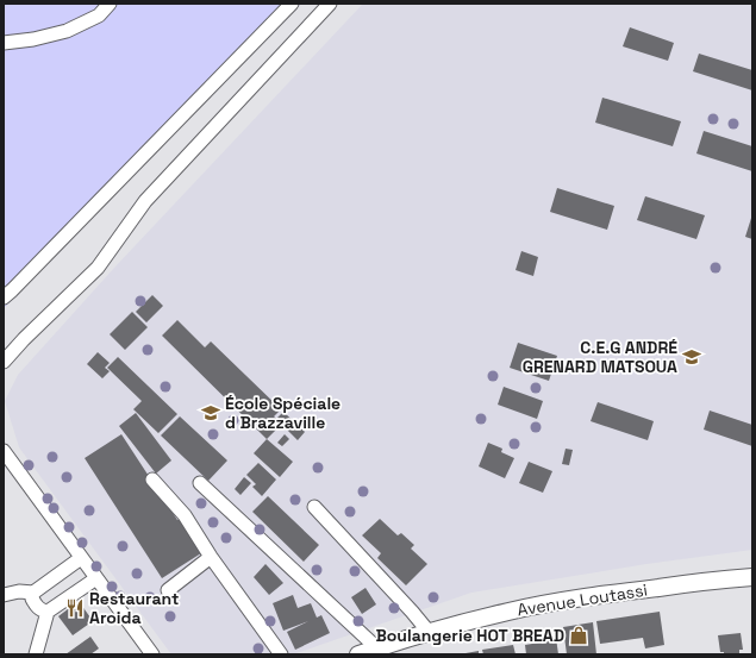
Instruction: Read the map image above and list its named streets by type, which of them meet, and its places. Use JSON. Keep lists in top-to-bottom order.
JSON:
{
  "streets": {
    "main road": ["Avenue Loutassi"]
  },
  "places": {
    "school or university": ["C.E.G ANDRÉ GRENARD MATSOUA", "École Spéciale d Brazzaville"],
    "restaurant": ["Restaurant Aroida"],
    "shop": ["Boulangerie HOT BREAD"]
  }
}
